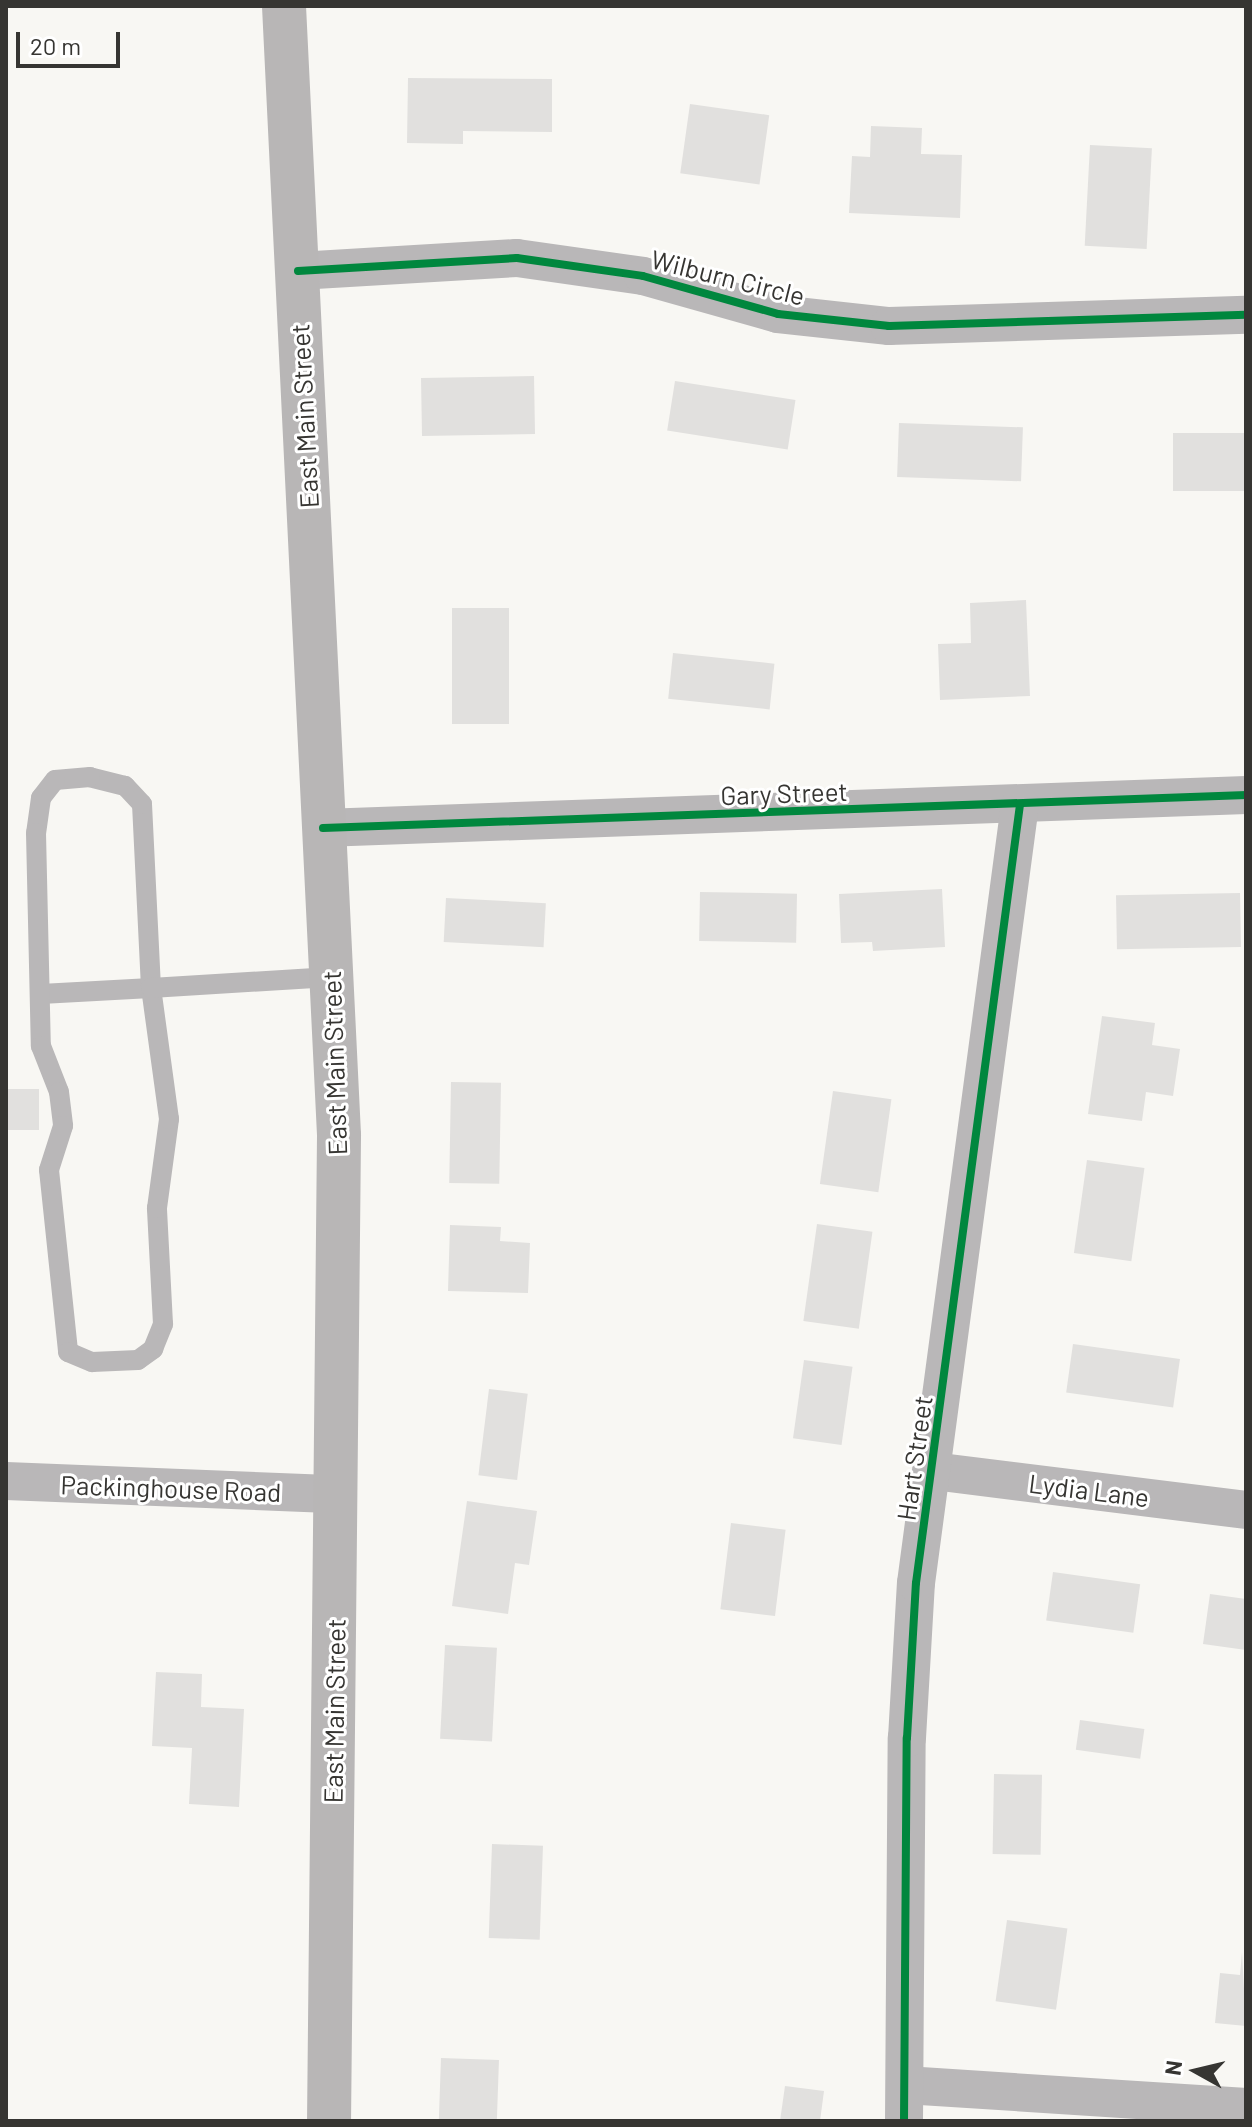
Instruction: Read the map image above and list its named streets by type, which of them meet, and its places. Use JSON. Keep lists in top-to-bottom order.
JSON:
{
  "streets": {
    "main road": ["East Main Street"],
    "street": [
      "Wilburn Circle",
      "Gary Street",
      "Hart Street",
      "Packinghouse Road",
      "Lydia Lane"
    ]
  },
  "crossings": [
    ["Wilburn Circle", "East Main Street"],
    ["East Main Street", "Gary Street"],
    ["East Main Street", "Packinghouse Road"],
    ["Gary Street", "Hart Street"],
    ["Hart Street", "Lydia Lane"]
  ],
  "scale_bar": "20 m",
  "north": "left"
}
